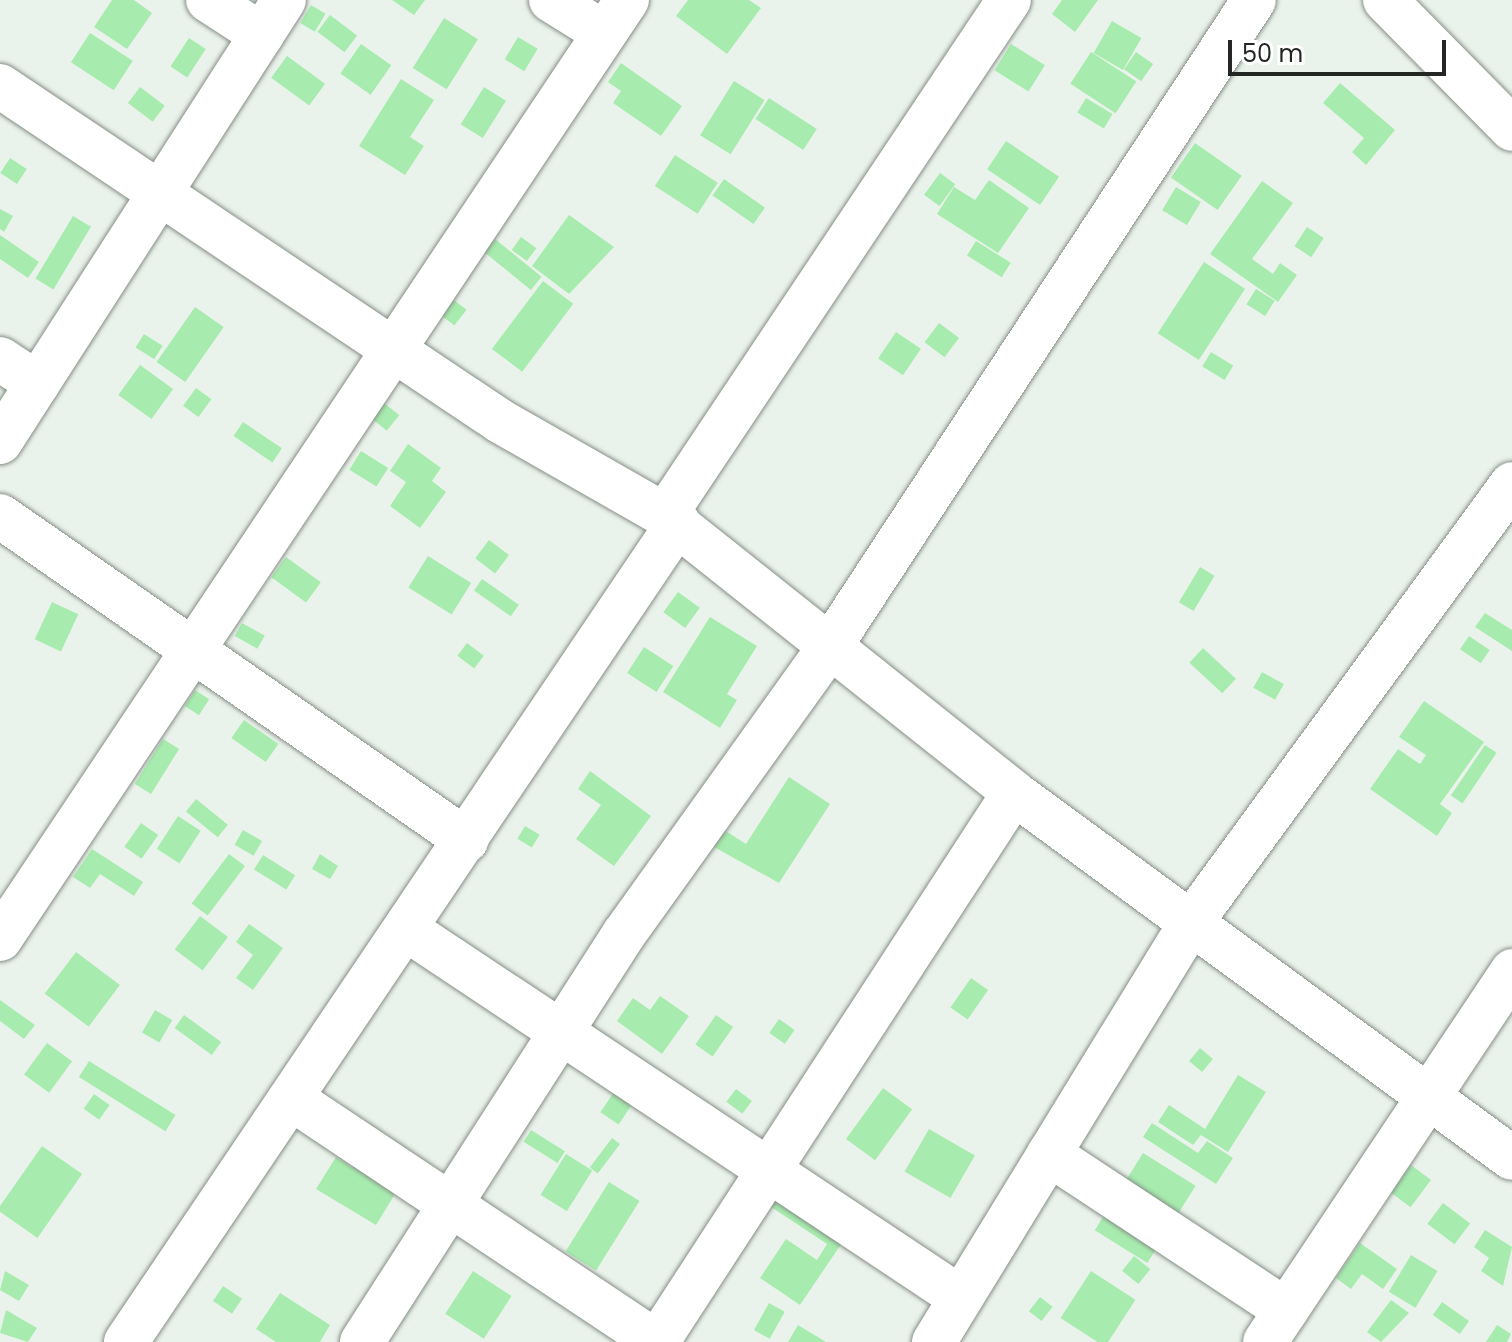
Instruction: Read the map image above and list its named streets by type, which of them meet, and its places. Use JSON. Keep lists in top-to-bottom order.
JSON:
{
  "scale_bar": "50 m"
}
